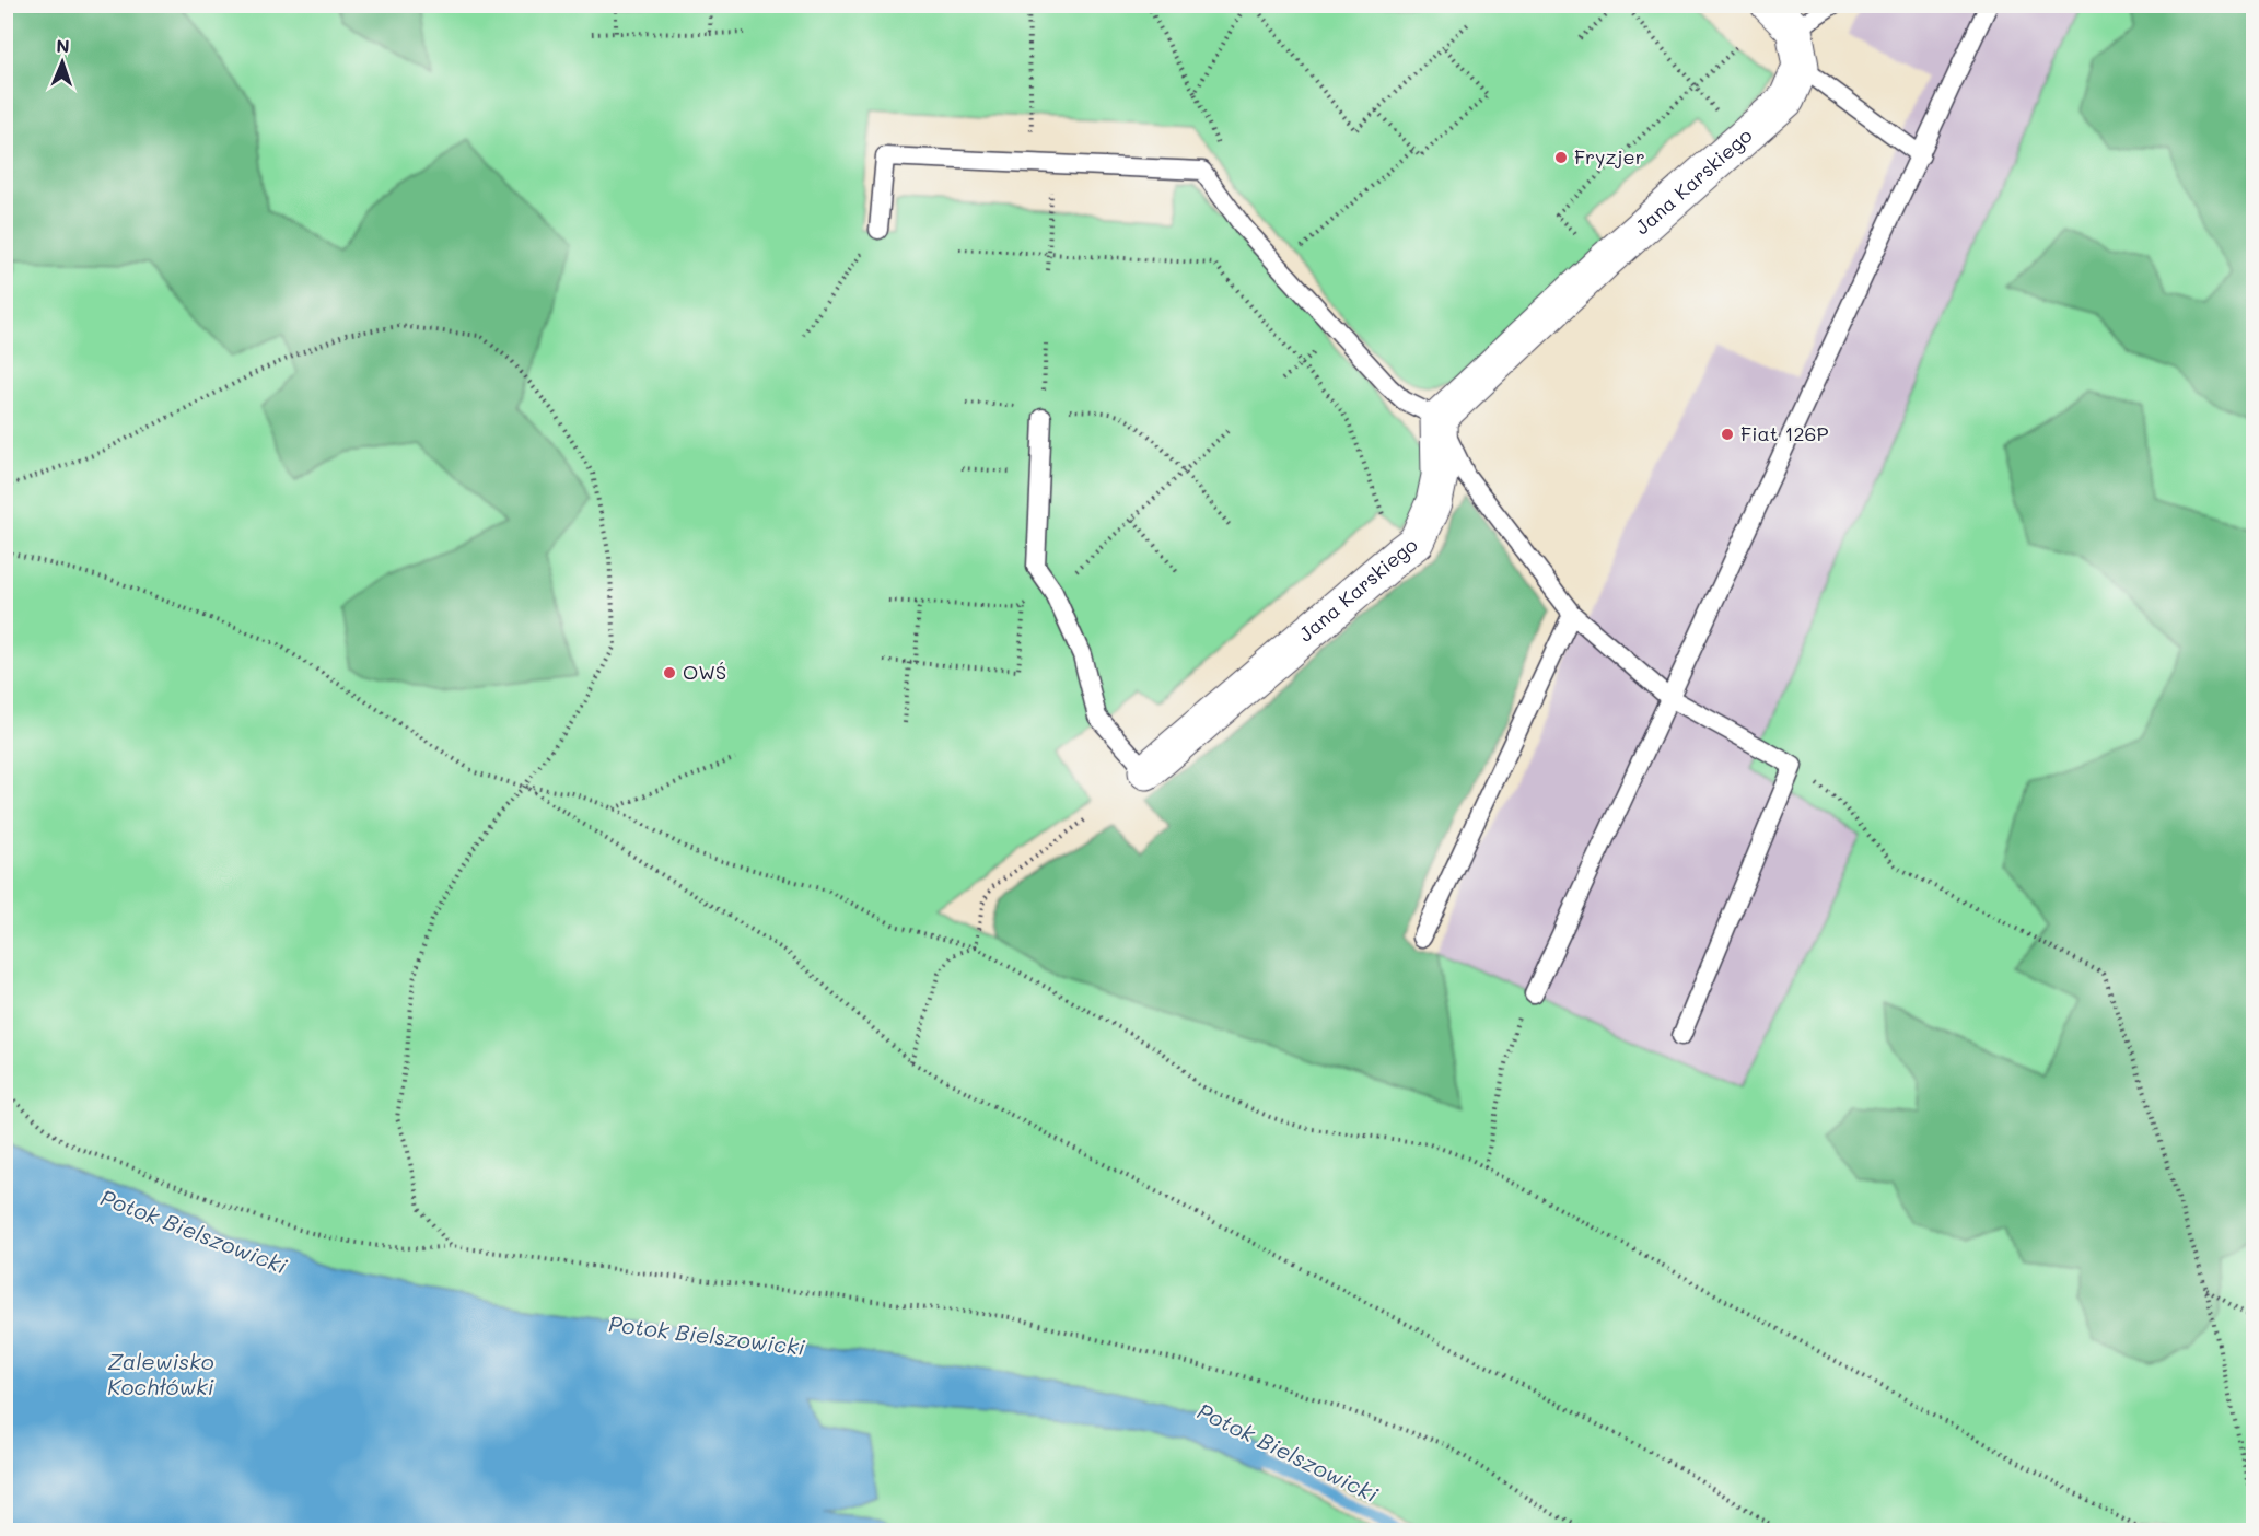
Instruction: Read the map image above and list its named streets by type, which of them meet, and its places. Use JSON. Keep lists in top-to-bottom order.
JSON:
{
  "streets": {
    "street": ["Jana Karskiego"]
  },
  "water": ["Potok Bielszowicki", "Zalewisko Kochłówki"],
  "places": ["Fryzjer", "Fiat 126P", "OWŚ"],
  "north": "top"
}
